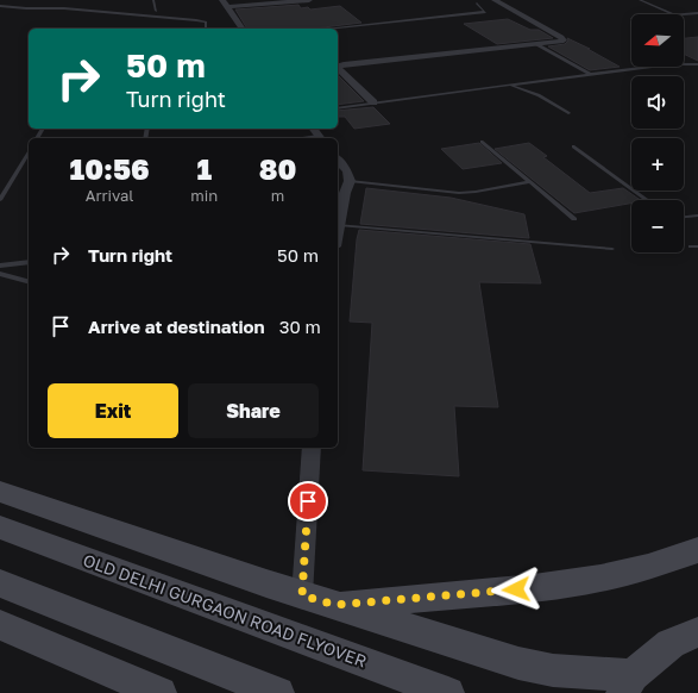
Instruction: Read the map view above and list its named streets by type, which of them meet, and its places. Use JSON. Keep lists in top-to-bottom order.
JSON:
{
  "streets": {
    "main road": ["OLD DELHI GURGAON ROAD FLYOVER"]
  },
  "north": "left",
  "page": {
    "map_buttons": ["+", "−"],
    "turn": ["50 m", "Turn right"],
    "eta": [
      "10:56",
      "Arrival",
      "1",
      "min",
      "80",
      "m"
    ],
    "list": [
      {
        "name": "Turn right",
        "value": "50 m"
      },
      {
        "name": "Arrive at destination",
        "value": "30 m"
      }
    ],
    "buttons": ["Exit", "Share"]
  }
}
